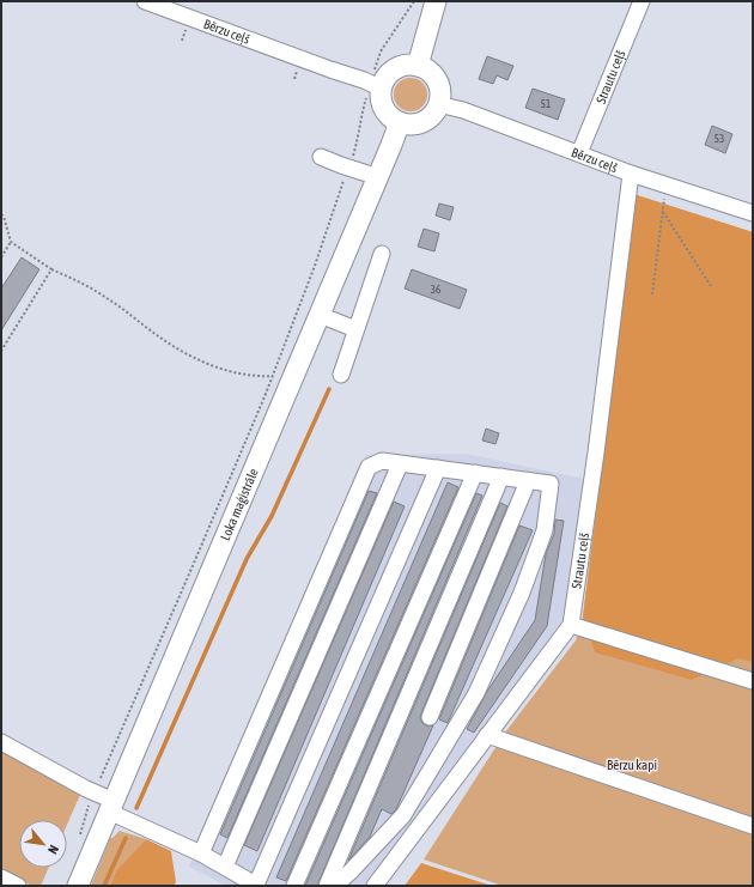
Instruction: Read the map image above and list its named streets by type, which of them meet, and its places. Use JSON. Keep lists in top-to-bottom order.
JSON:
{
  "streets": {
    "main road": ["Loka maģistrāle"],
    "street": ["Bērzu ceļš", "Strautu ceļš"]
  },
  "crossings": [
    ["Bērzu ceļš", "Strautu ceļš"],
    ["Bērzu ceļš", "Loka maģistrāle"]
  ],
  "parks": ["Bērzu kapi"],
  "house_numbers": ["51", "53", "36"],
  "north": "bottom right"
}
